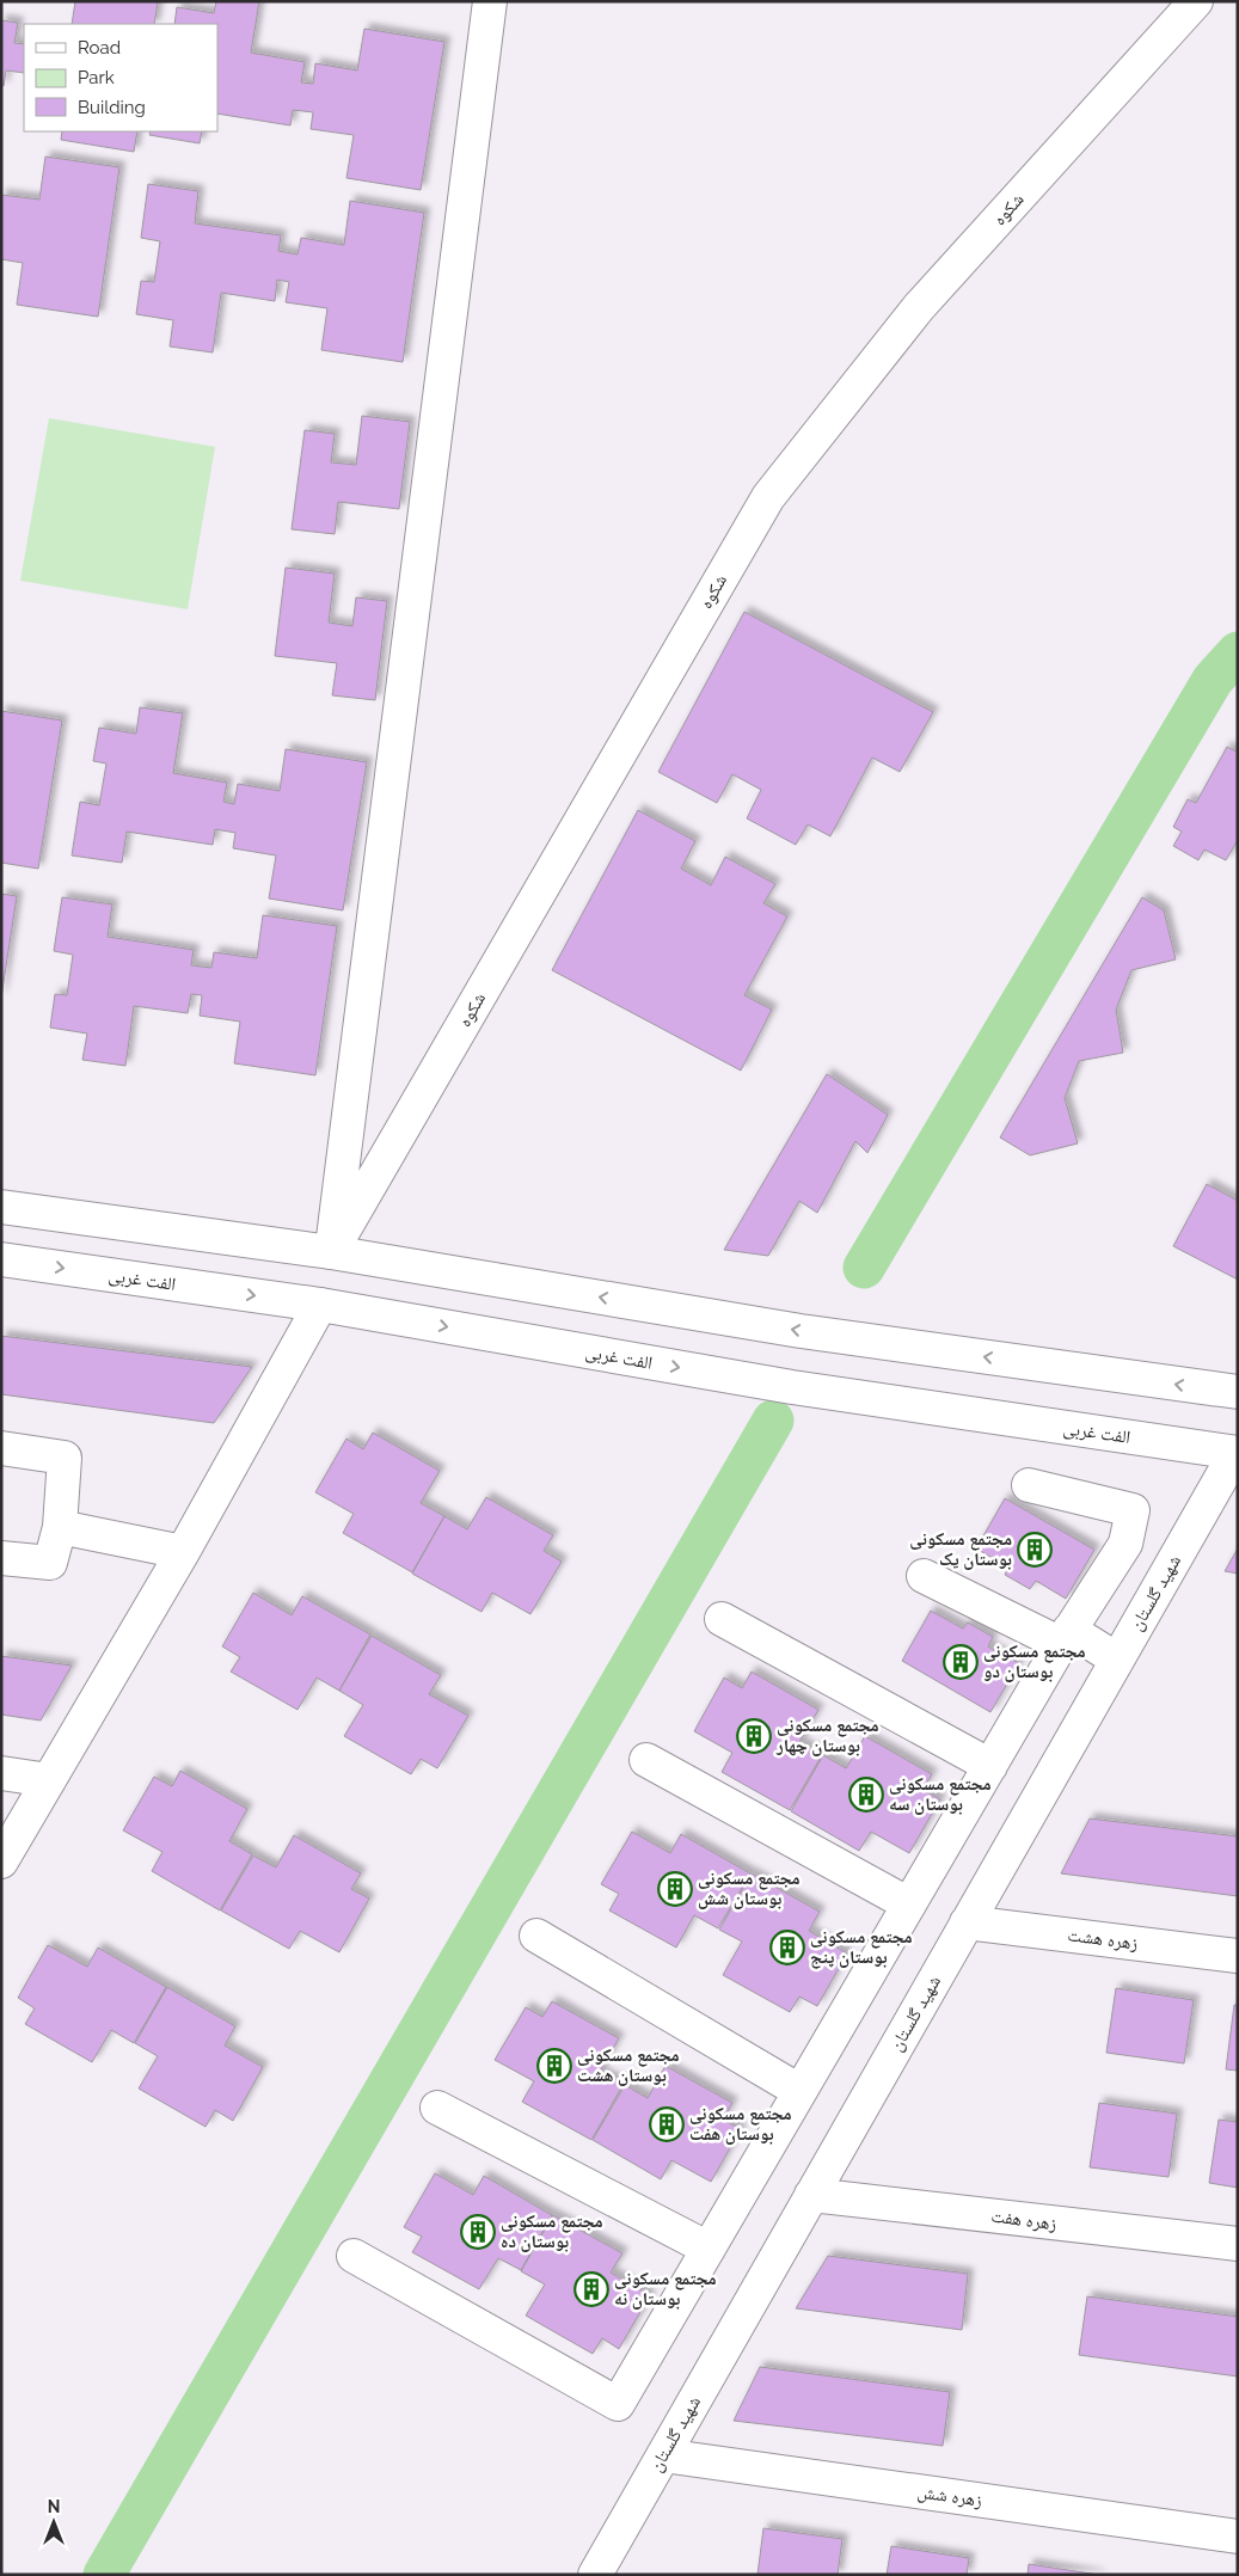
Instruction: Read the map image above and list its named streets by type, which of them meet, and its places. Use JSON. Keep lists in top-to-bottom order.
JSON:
{
  "streets": {
    "street": [
      "شکوه",
      "الفت غربی",
      "شهید گلستان",
      "زهره هشت",
      "زهره هفت",
      "زهره شش"
    ]
  },
  "crossings": [
    ["الفت غربی", "شهید گلستان"],
    ["شهید گلستان", "زهره هشت"],
    ["شهید گلستان", "زهره هفت"],
    ["شهید گلستان", "زهره شش"]
  ],
  "places": {
    "building": [
      "مجتمع مسکونی بوستان یک",
      "مجتمع مسکونی بوستان دو",
      "مجتمع مسکونی بوستان چهار",
      "مجتمع مسکونی بوستان سه",
      "مجتمع مسکونی بوستان شش",
      "مجتمع مسکونی بوستان پنج",
      "مجتمع مسکونی بوستان هشت",
      "مجتمع مسکونی بوستان هفت",
      "مجتمع مسکونی بوستان ده",
      "مجتمع مسکونی بوستان نه"
    ]
  },
  "legend": ["Road", "Park", "Building"],
  "north": "top"
}
